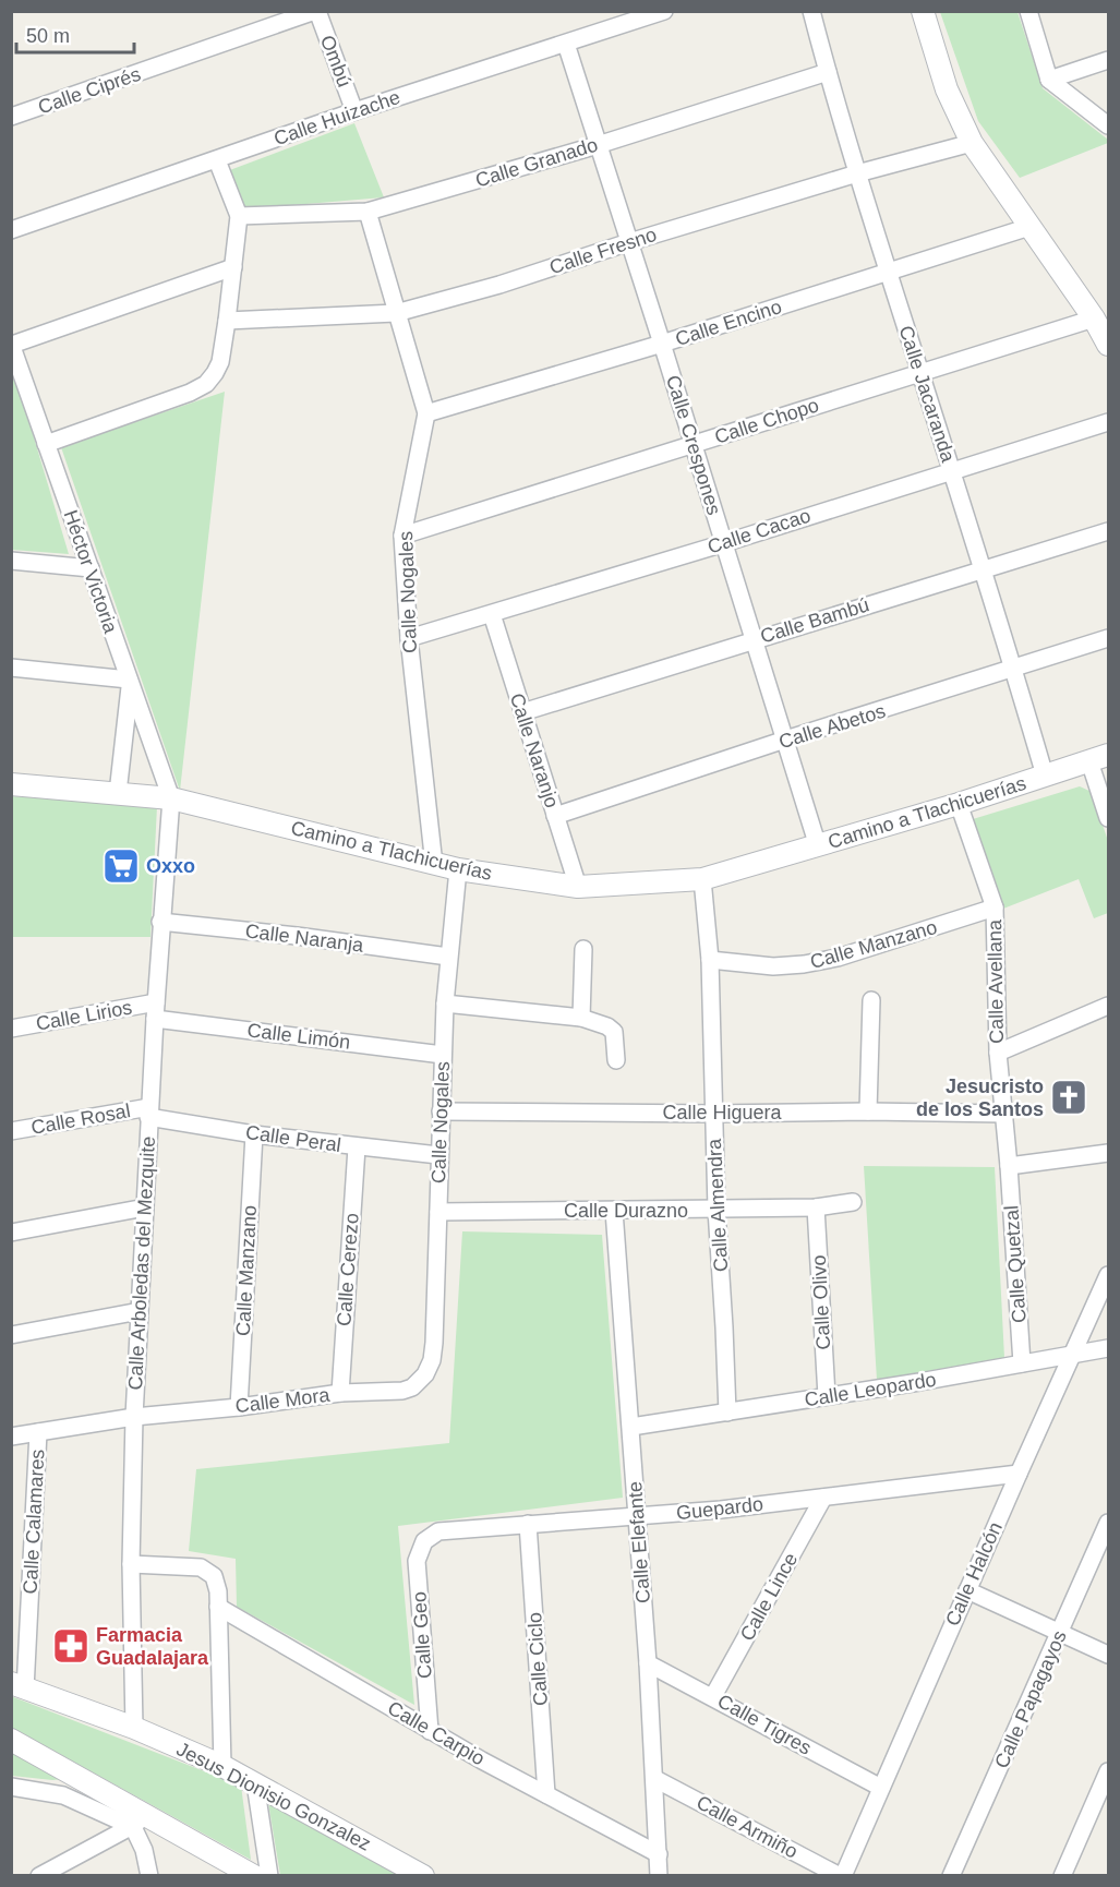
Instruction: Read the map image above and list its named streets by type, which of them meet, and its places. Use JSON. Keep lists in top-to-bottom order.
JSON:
{
  "streets": {
    "street": [
      "Ombú",
      "Calle Ciprés",
      "Calle Huizache",
      "Calle Granado",
      "Calle Fresno",
      "Calle Encino",
      "Calle Jacaranda",
      "Calle Chopo",
      "Calle Crespones",
      "Calle Cacao",
      "Héctor Victoria",
      "Calle Nogales",
      "Calle Bambú",
      "Calle Abetos",
      "Calle Naranjo",
      "Camino a Tlachicuerías",
      "Calle Naranja",
      "Calle Manzano",
      "Calle Avellana",
      "Calle Lirios",
      "Calle Limón",
      "Calle Higuera",
      "Calle Rosal",
      "Calle Peral",
      "Calle Almendra",
      "Calle Durazno",
      "Calle Arboledas del Mezquite",
      "Calle Quetzal",
      "Calle Cerezo",
      "Calle Olivo",
      "Calle Leopardo",
      "Calle Mora",
      "Guepardo",
      "Calle Calamares",
      "Calle Elefante",
      "Calle Halcón",
      "Calle Lince",
      "Calle Geo",
      "Calle Ciclo",
      "Calle Papagayos",
      "Calle Tigres",
      "Calle Carpio",
      "Jesus Dionisio Gonzalez",
      "Calle Armiño"
    ]
  },
  "crossings": [
    ["Ombú", "Calle Ciprés"],
    ["Ombú", "Calle Huizache"],
    ["Calle Huizache", "Calle Crespones"],
    ["Calle Granado", "Calle Jacaranda"],
    ["Calle Granado", "Calle Crespones"],
    ["Calle Granado", "Calle Nogales"],
    ["Calle Fresno", "Calle Jacaranda"],
    ["Calle Fresno", "Calle Crespones"],
    ["Calle Fresno", "Calle Nogales"],
    ["Calle Encino", "Calle Jacaranda"],
    ["Calle Encino", "Calle Crespones"],
    ["Calle Encino", "Calle Nogales"],
    ["Calle Jacaranda", "Calle Chopo"],
    ["Calle Jacaranda", "Calle Cacao"],
    ["Calle Jacaranda", "Calle Bambú"],
    ["Calle Jacaranda", "Calle Abetos"],
    ["Calle Jacaranda", "Camino a Tlachicuerías"],
    ["Calle Chopo", "Calle Crespones"],
    ["Calle Chopo", "Calle Nogales"],
    ["Calle Crespones", "Calle Cacao"],
    ["Calle Crespones", "Calle Bambú"],
    ["Calle Crespones", "Calle Abetos"],
    ["Calle Crespones", "Camino a Tlachicuerías"],
    ["Calle Cacao", "Calle Nogales"],
    ["Calle Cacao", "Calle Naranjo"],
    ["Héctor Victoria", "Camino a Tlachicuerías"],
    ["Héctor Victoria", "Calle Arboledas del Mezquite"],
    ["Calle Nogales", "Camino a Tlachicuerías"],
    ["Calle Nogales", "Calle Naranja"],
    ["Calle Nogales", "Calle Limón"],
    ["Calle Nogales", "Calle Higuera"],
    ["Calle Nogales", "Calle Peral"],
    ["Calle Nogales", "Calle Durazno"],
    ["Calle Nogales", "Calle Mora"],
    ["Calle Bambú", "Calle Naranjo"],
    ["Calle Abetos", "Calle Naranjo"],
    ["Calle Naranjo", "Camino a Tlachicuerías"],
    ["Camino a Tlachicuerías", "Calle Avellana"],
    ["Camino a Tlachicuerías", "Calle Almendra"],
    ["Camino a Tlachicuerías", "Calle Arboledas del Mezquite"],
    ["Calle Naranja", "Calle Arboledas del Mezquite"],
    ["Calle Manzano", "Calle Avellana"],
    ["Calle Manzano", "Calle Peral"],
    ["Calle Manzano", "Calle Almendra"],
    ["Calle Manzano", "Calle Mora"],
    ["Calle Avellana", "Calle Higuera"],
    ["Calle Avellana", "Calle Quetzal"],
    ["Calle Lirios", "Calle Limón"],
    ["Calle Lirios", "Calle Arboledas del Mezquite"],
    ["Calle Limón", "Calle Arboledas del Mezquite"],
    ["Calle Higuera", "Calle Almendra"],
    ["Calle Rosal", "Calle Peral"],
    ["Calle Rosal", "Calle Arboledas del Mezquite"],
    ["Calle Peral", "Calle Arboledas del Mezquite"],
    ["Calle Peral", "Calle Cerezo"],
    ["Calle Almendra", "Calle Durazno"],
    ["Calle Almendra", "Calle Leopardo"],
    ["Calle Durazno", "Calle Olivo"],
    ["Calle Durazno", "Calle Elefante"],
    ["Calle Arboledas del Mezquite", "Calle Mora"],
    ["Calle Arboledas del Mezquite", "Jesus Dionisio Gonzalez"],
    ["Calle Quetzal", "Calle Leopardo"],
    ["Calle Cerezo", "Calle Mora"],
    ["Calle Olivo", "Calle Leopardo"],
    ["Calle Leopardo", "Calle Elefante"],
    ["Calle Leopardo", "Calle Halcón"],
    ["Calle Mora", "Calle Calamares"],
    ["Guepardo", "Calle Elefante"],
    ["Guepardo", "Calle Halcón"],
    ["Guepardo", "Calle Lince"],
    ["Guepardo", "Calle Geo"],
    ["Guepardo", "Calle Ciclo"],
    ["Calle Calamares", "Jesus Dionisio Gonzalez"],
    ["Calle Elefante", "Calle Tigres"],
    ["Calle Elefante", "Calle Carpio"],
    ["Calle Elefante", "Calle Armiño"],
    ["Calle Halcón", "Calle Tigres"],
    ["Calle Halcón", "Calle Armiño"],
    ["Calle Lince", "Calle Tigres"],
    ["Calle Geo", "Calle Carpio"],
    ["Calle Ciclo", "Calle Carpio"]
  ],
  "places": {
    "supermarket": ["Oxxo"],
    "church": ["Jesucristo de los Santos"],
    "pharmacy": ["Farmacia Guadalajara"]
  },
  "scale_bar": "50 m"
}
